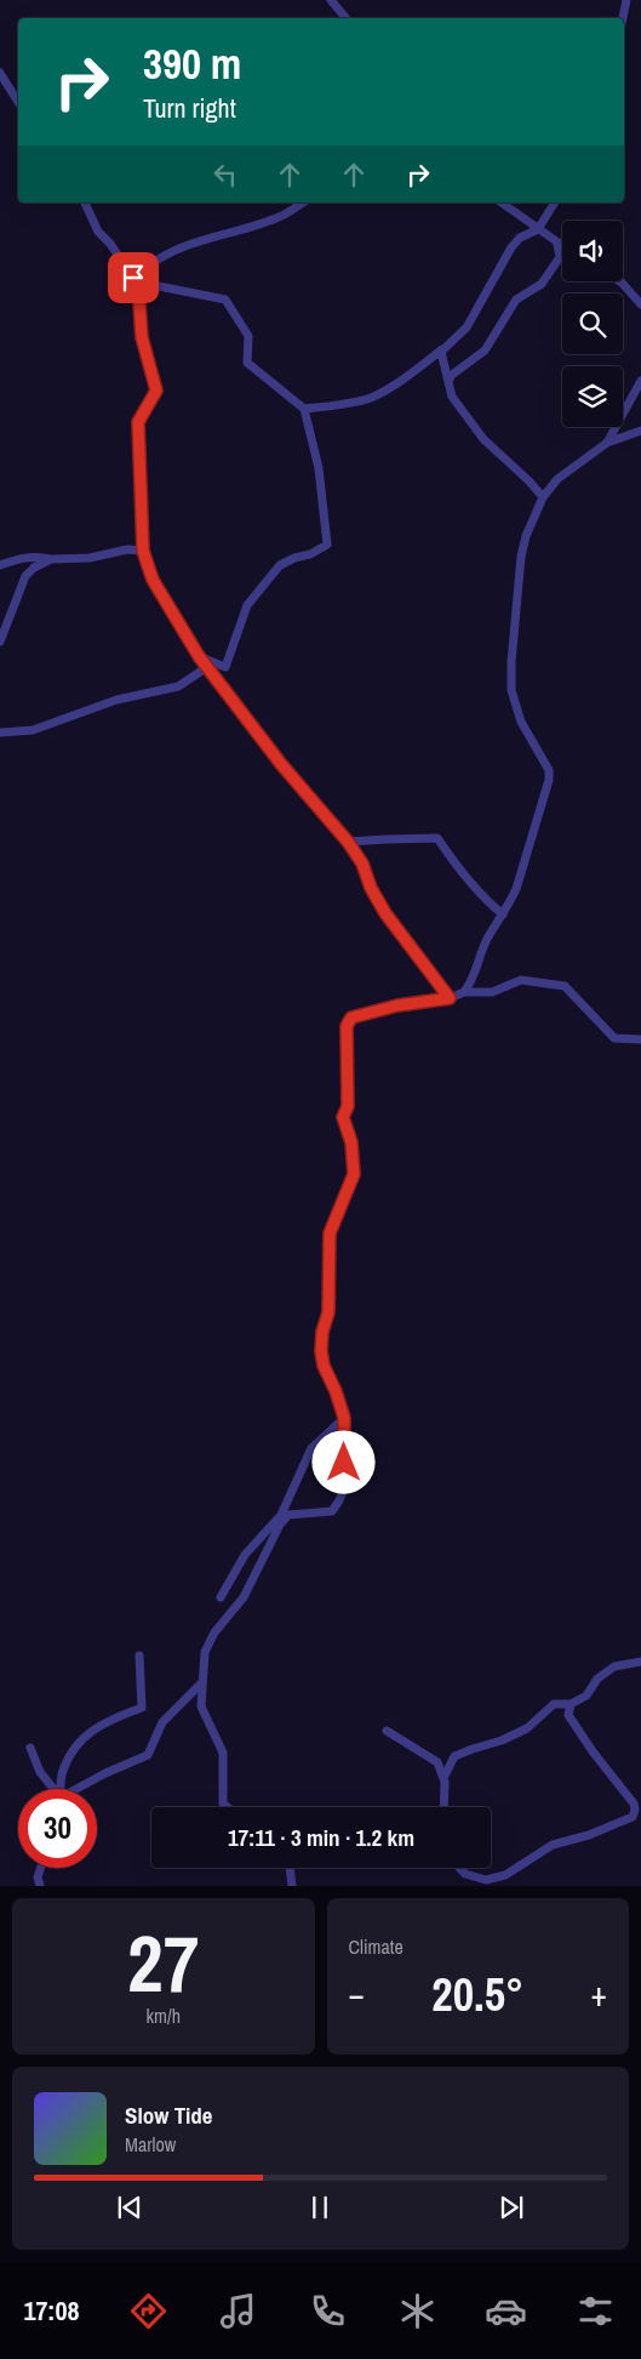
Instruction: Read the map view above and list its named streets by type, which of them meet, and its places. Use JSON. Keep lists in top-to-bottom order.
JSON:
{
  "page": {
    "turn": ["390 m", "Turn right"],
    "limit": "30",
    "trip": "17:11 · 3 min · 1.2 km",
    "tile": [
      ["27", "km/h"],
      "Climate"
    ],
    "heat": ["−", "20.5°", "+"],
    "song": ["Slow Tide", "Marlow"],
    "tabs": "17:08"
  }
}
